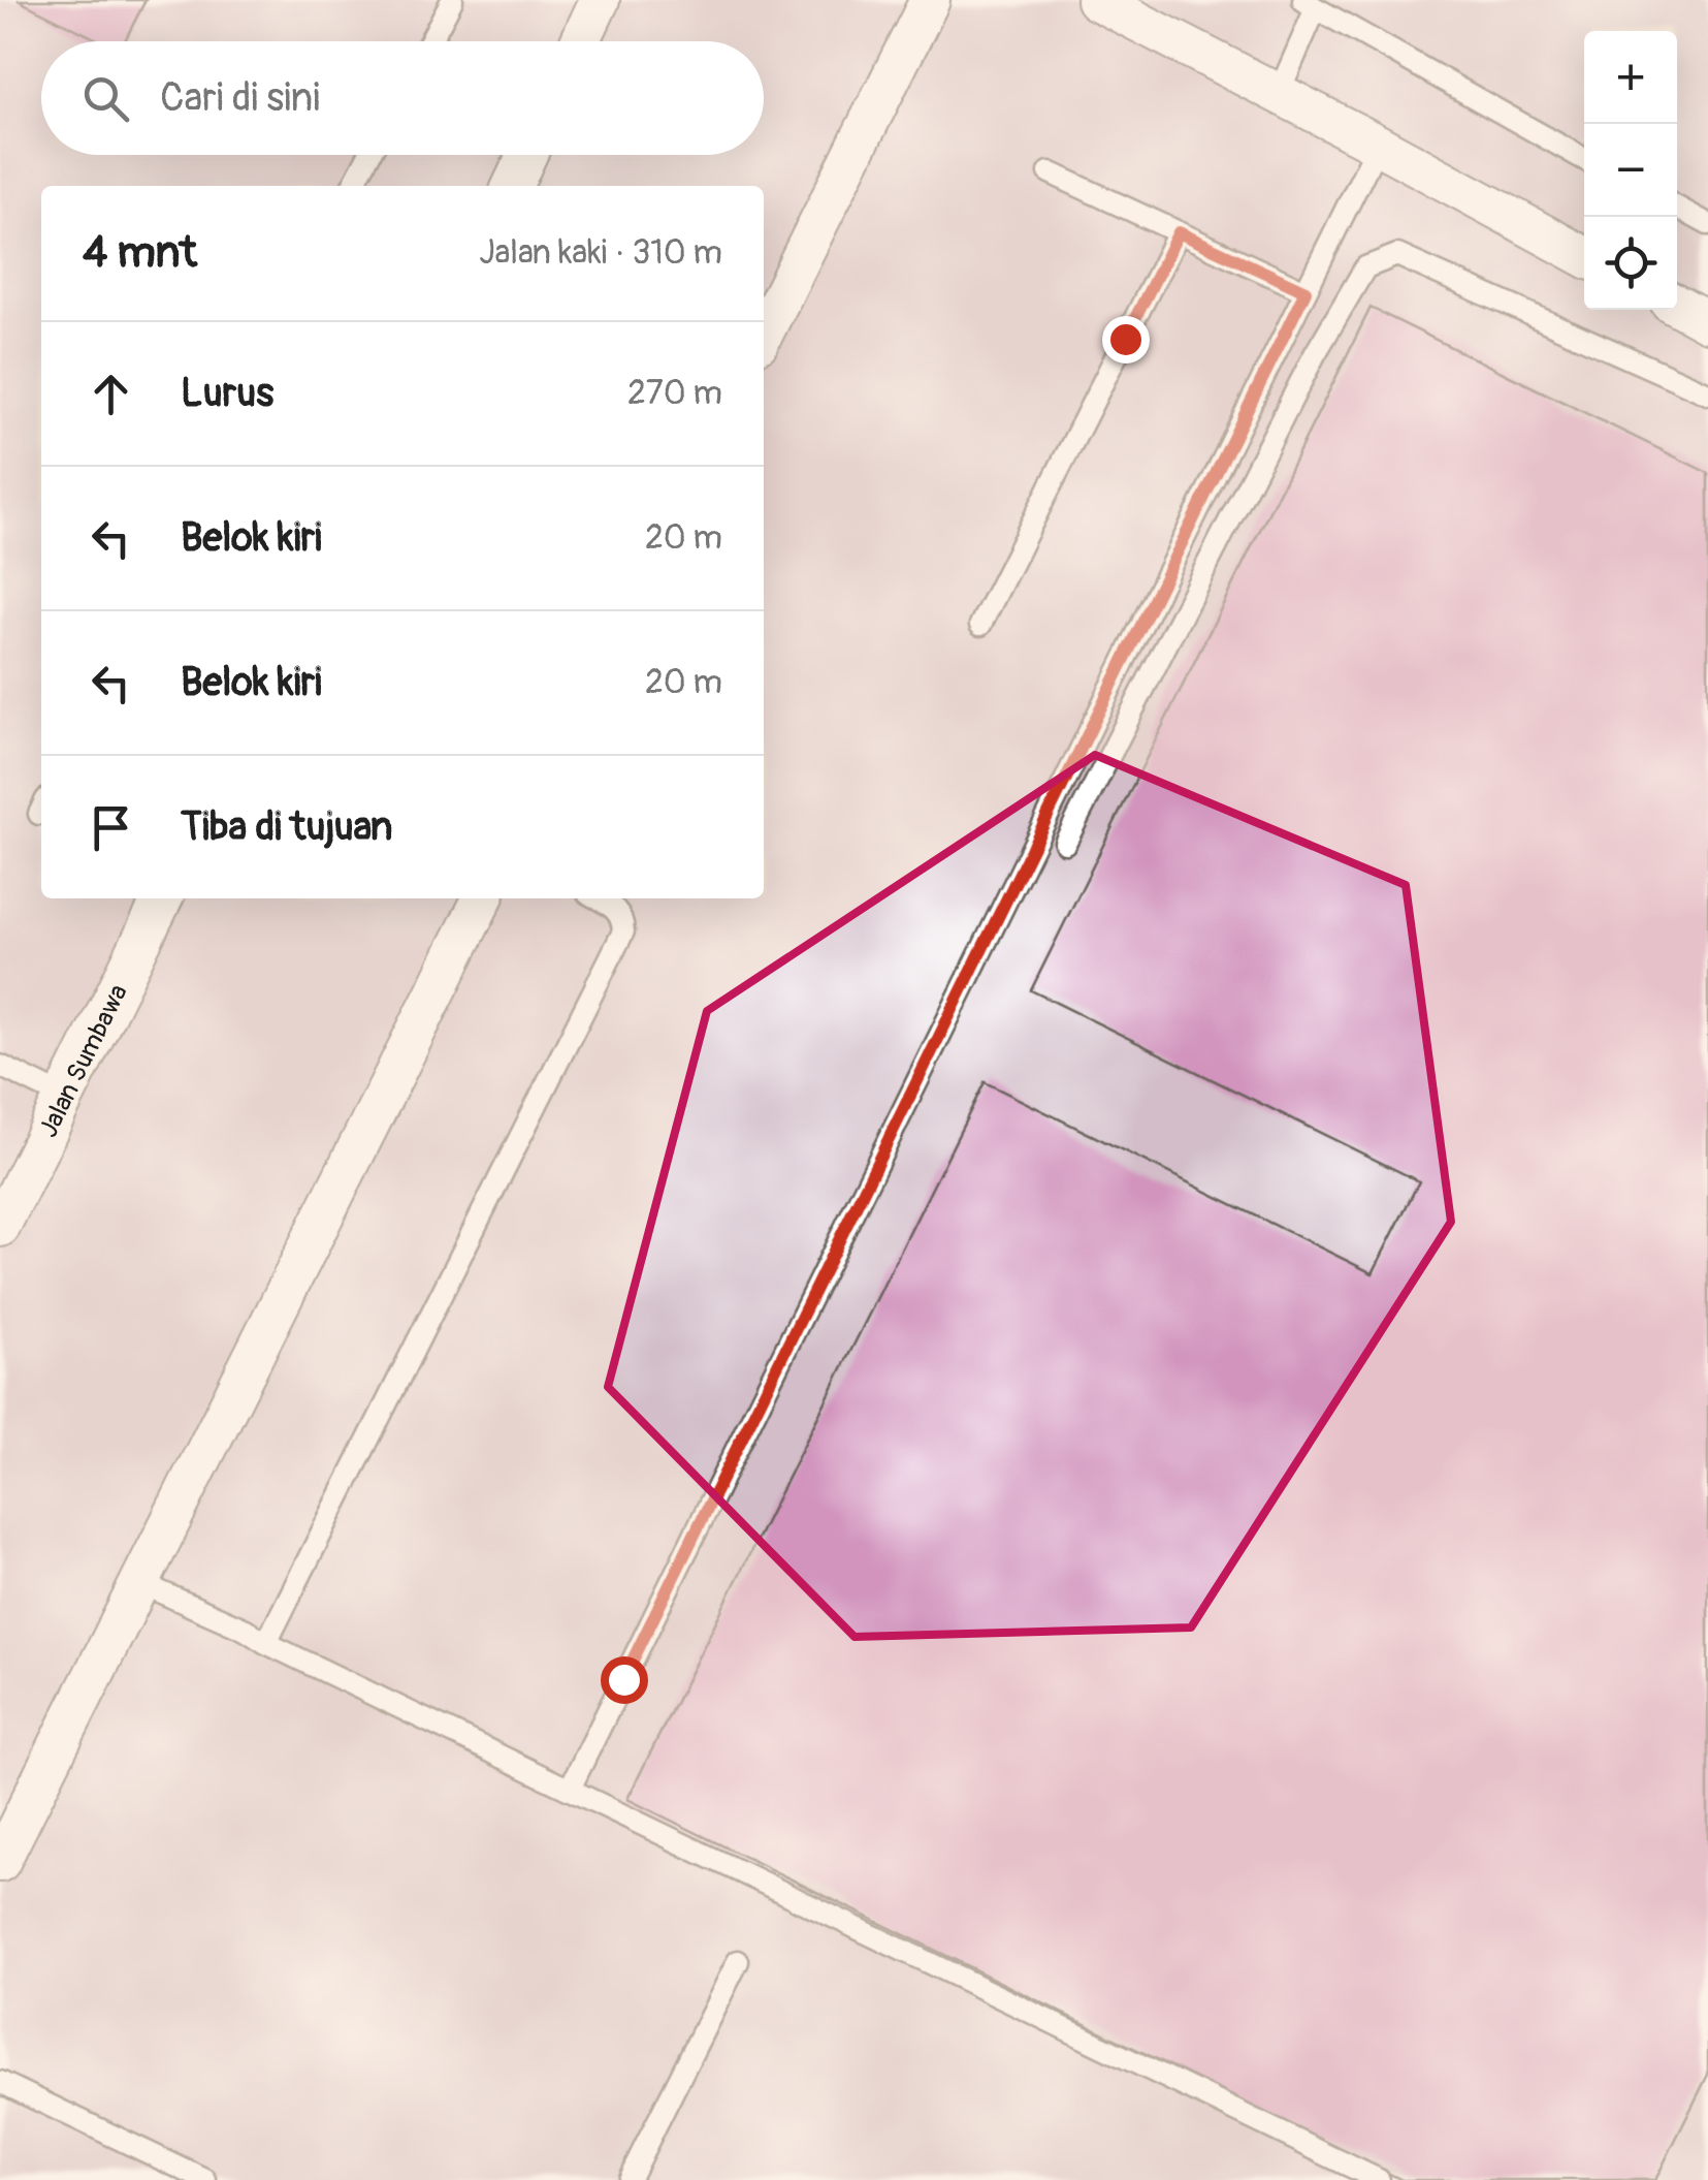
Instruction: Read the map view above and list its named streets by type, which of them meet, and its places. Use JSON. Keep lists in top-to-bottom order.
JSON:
{
  "streets": {
    "street": ["Jalan Sumbawa"]
  },
  "page": {
    "map_buttons": ["+", "−"],
    "search": "Cari di sini",
    "heading": ["4 mnt", "Jalan kaki · 310 m"],
    "list": [
      ["Lurus", "270 m"],
      ["Belok kiri", "20 m"],
      ["Belok kiri", "20 m"],
      "Tiba di tujuan"
    ]
  }
}
